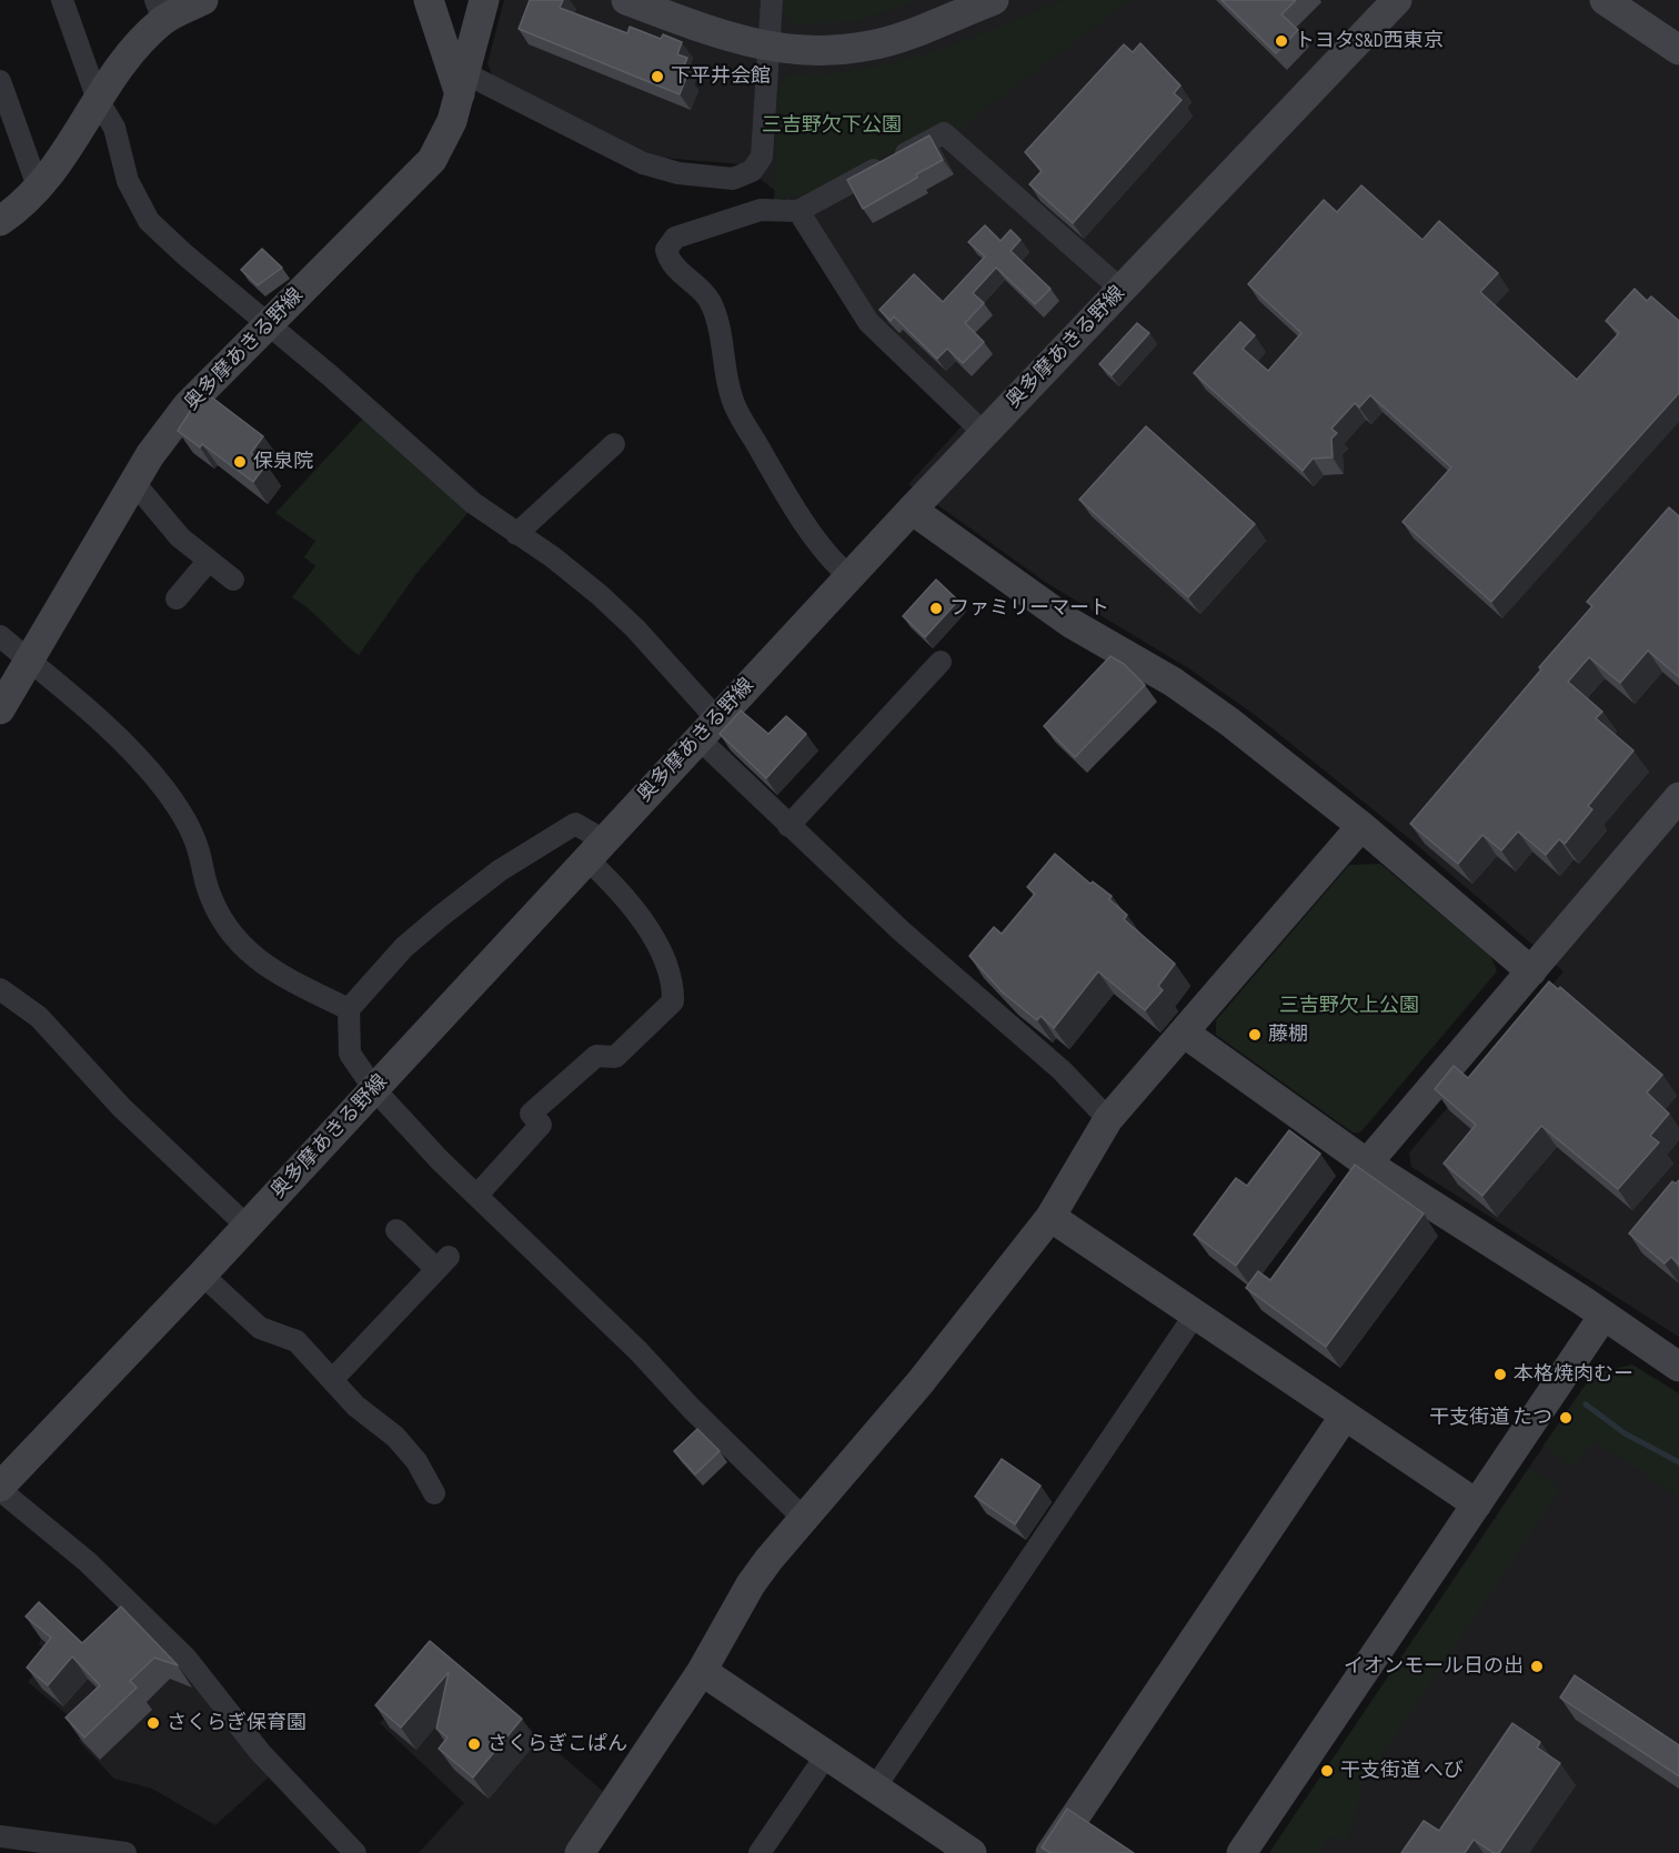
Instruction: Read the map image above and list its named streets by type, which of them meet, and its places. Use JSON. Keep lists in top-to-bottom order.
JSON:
{
  "streets": {
    "street": ["奥多摩あきる野線"]
  },
  "parks": ["三吉野欠下公園", "三吉野欠上公園"],
  "places": [
    "トヨタS&D西東京",
    "下平井会館",
    "保泉院",
    "ファミリーマート",
    "藤棚",
    "本格焼肉むー",
    "干支街道 たつ",
    "イオンモール日の出",
    "さくらぎ保育園",
    "さくらぎこぱん",
    "干支街道 へび"
  ]
}
